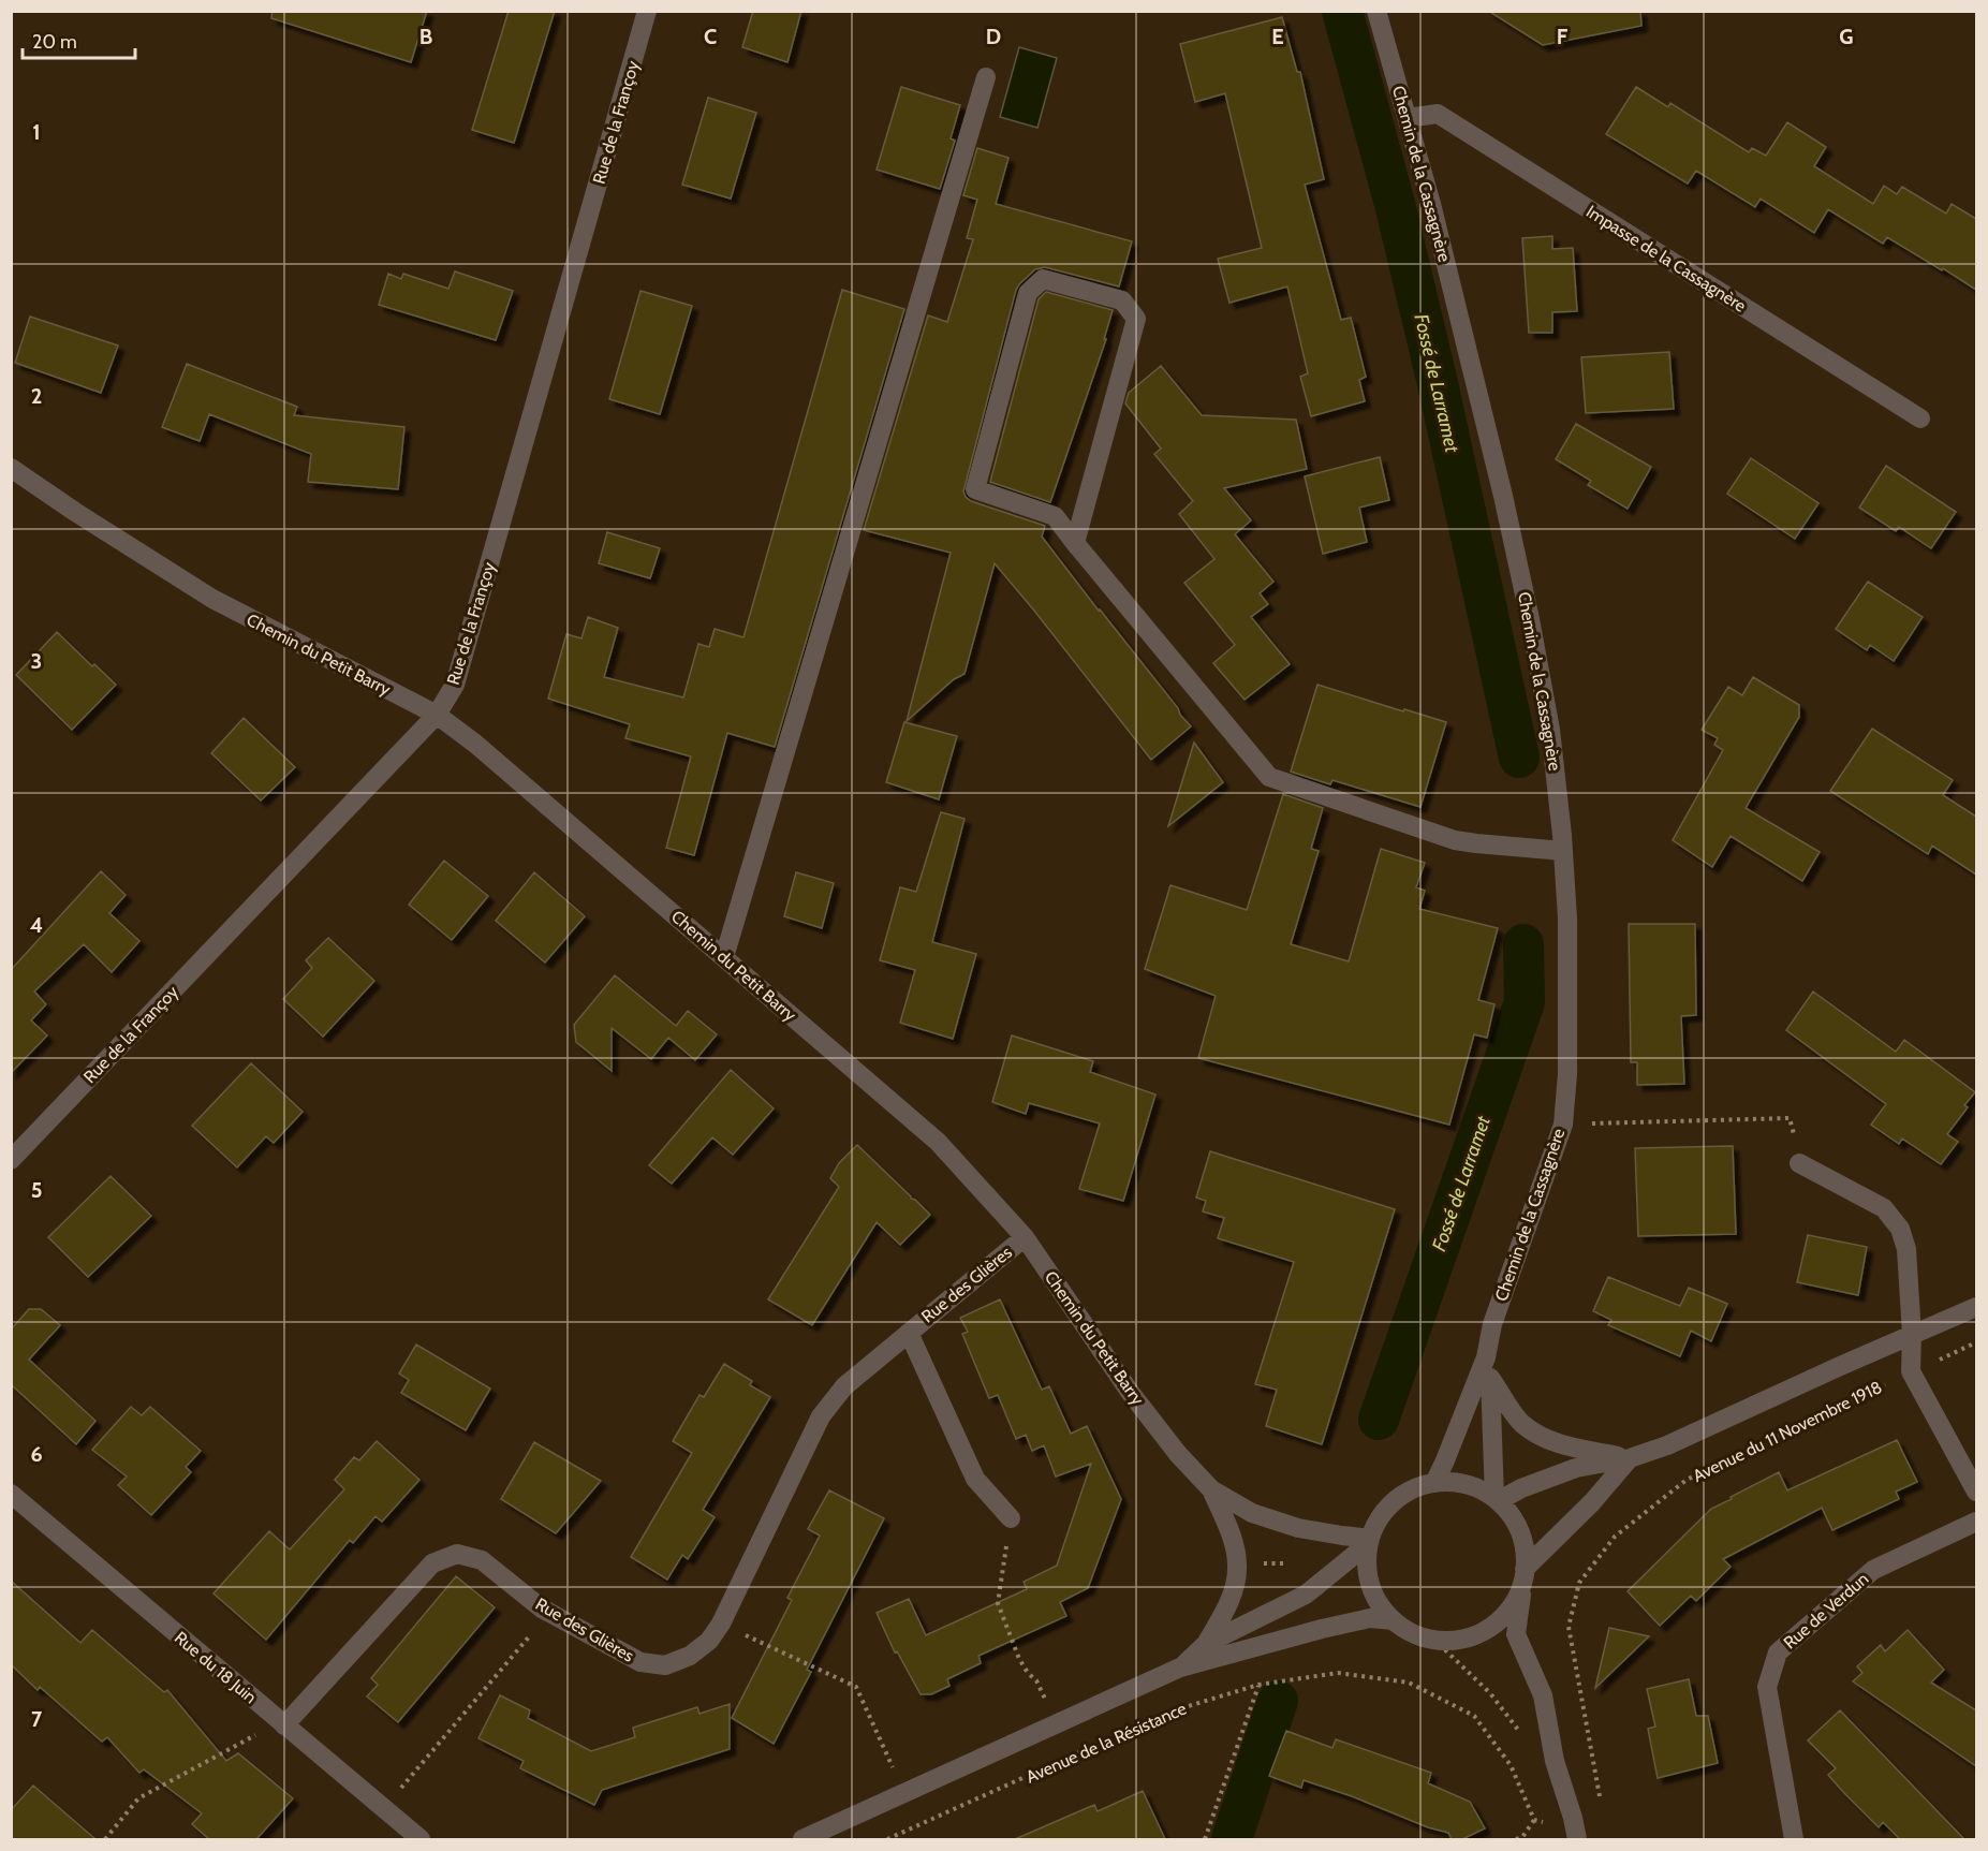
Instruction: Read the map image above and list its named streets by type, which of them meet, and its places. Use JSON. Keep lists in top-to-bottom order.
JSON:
{
  "streets": {
    "street": [
      "Rue de la Françoy",
      "Chemin de la Cassagnère",
      "Impasse de la Cassagnère",
      "Chemin du Petit Barry",
      "Rue des Glières",
      "Avenue du 11 Novembre 1918",
      "Rue de Verdun",
      "Rue du 18 Juin"
    ],
    "path": ["Avenue de la Résistance"]
  },
  "crossings": [
    ["Rue de la Françoy", "Chemin du Petit Barry"],
    ["Chemin de la Cassagnère", "Impasse de la Cassagnère"],
    ["Chemin du Petit Barry", "Rue des Glières"],
    ["Chemin du Petit Barry", "Avenue du 11 Novembre 1918"],
    ["Rue des Glières", "Rue du 18 Juin"]
  ],
  "water": ["Fossé de Larramet"],
  "scale_bar": "20 m",
  "grid": {
    "columns": [
      "B",
      "C",
      "D",
      "E",
      "F",
      "G"
    ],
    "rows": [
      "1",
      "2",
      "3",
      "4",
      "5",
      "6",
      "7"
    ]
  }
}
